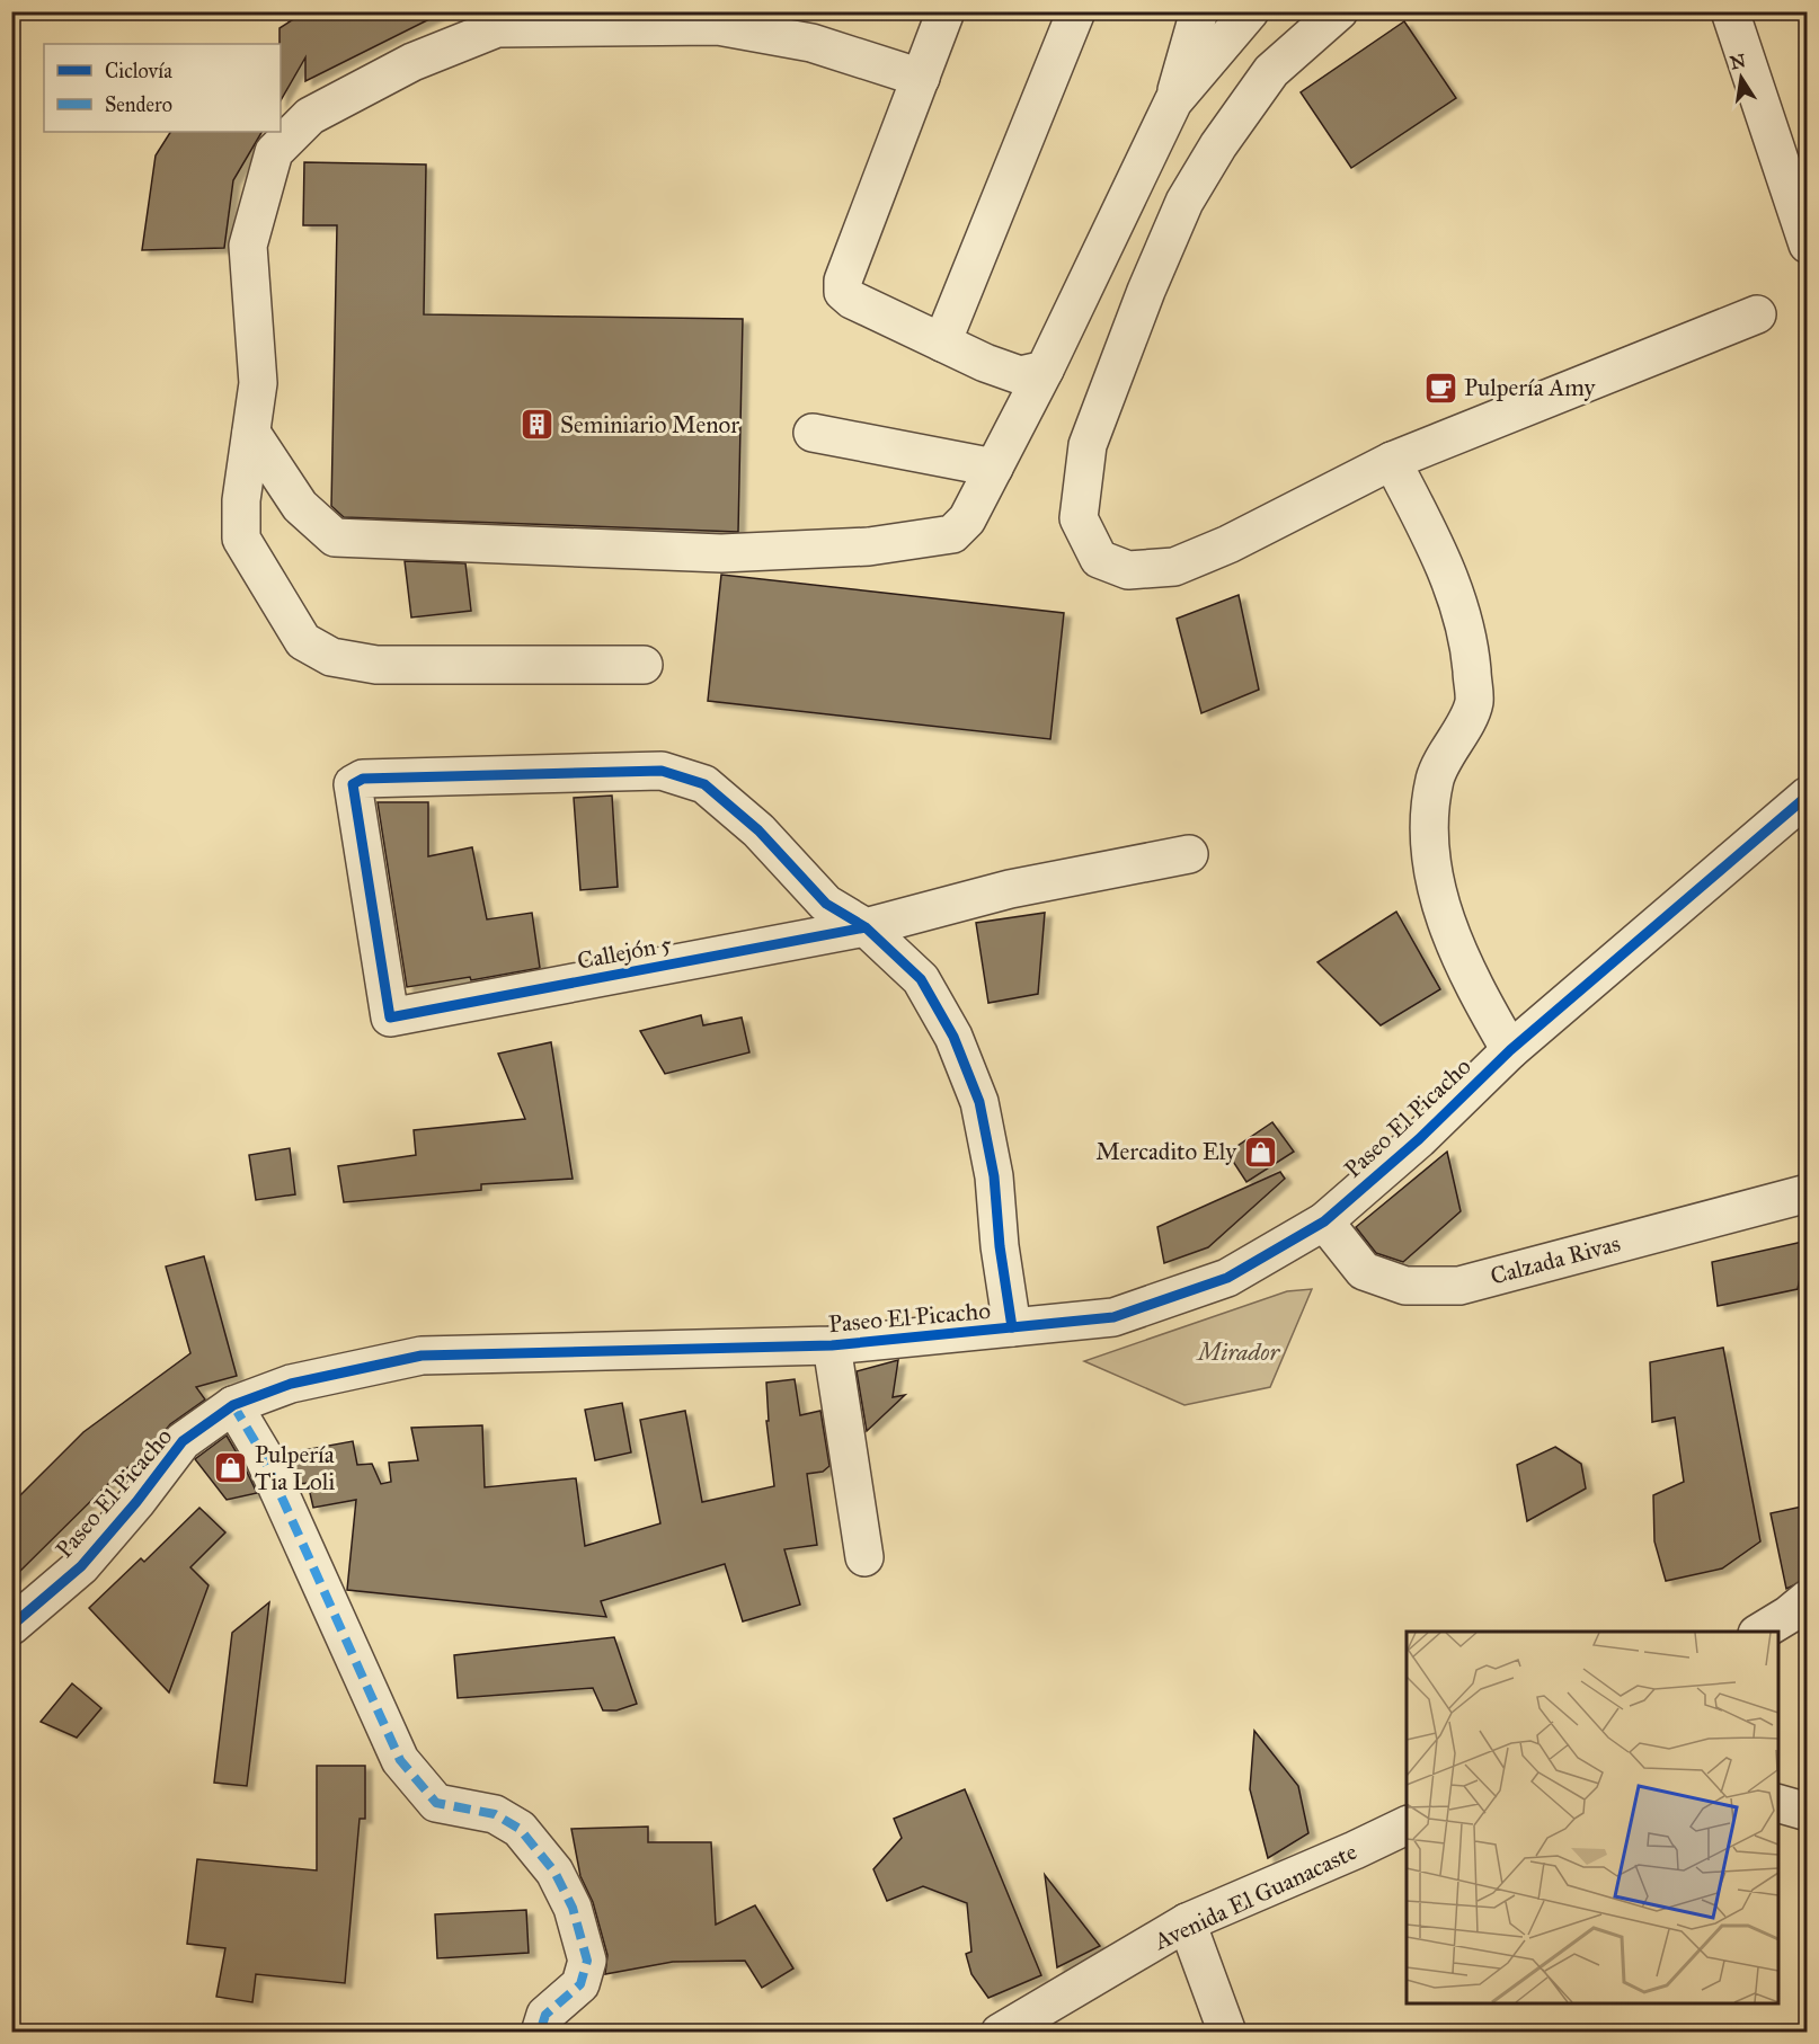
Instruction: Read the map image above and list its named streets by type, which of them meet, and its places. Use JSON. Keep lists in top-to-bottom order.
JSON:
{
  "streets": {
    "street": [
      "Callejón 5",
      "Paseo El Picacho",
      "Calzada Rivas",
      "Avenida El Guanacaste"
    ]
  },
  "crossings": [
    ["Paseo El Picacho", "Calzada Rivas"]
  ],
  "parks": ["Mirador"],
  "places": {
    "cafe": ["Pulpería Amy"],
    "building": ["Seminiario Menor"],
    "shop": ["Mercadito Ely", "Pulpería Tia Loli"]
  },
  "legend": ["Ciclovía", "Sendero"],
  "north": "top"
}
